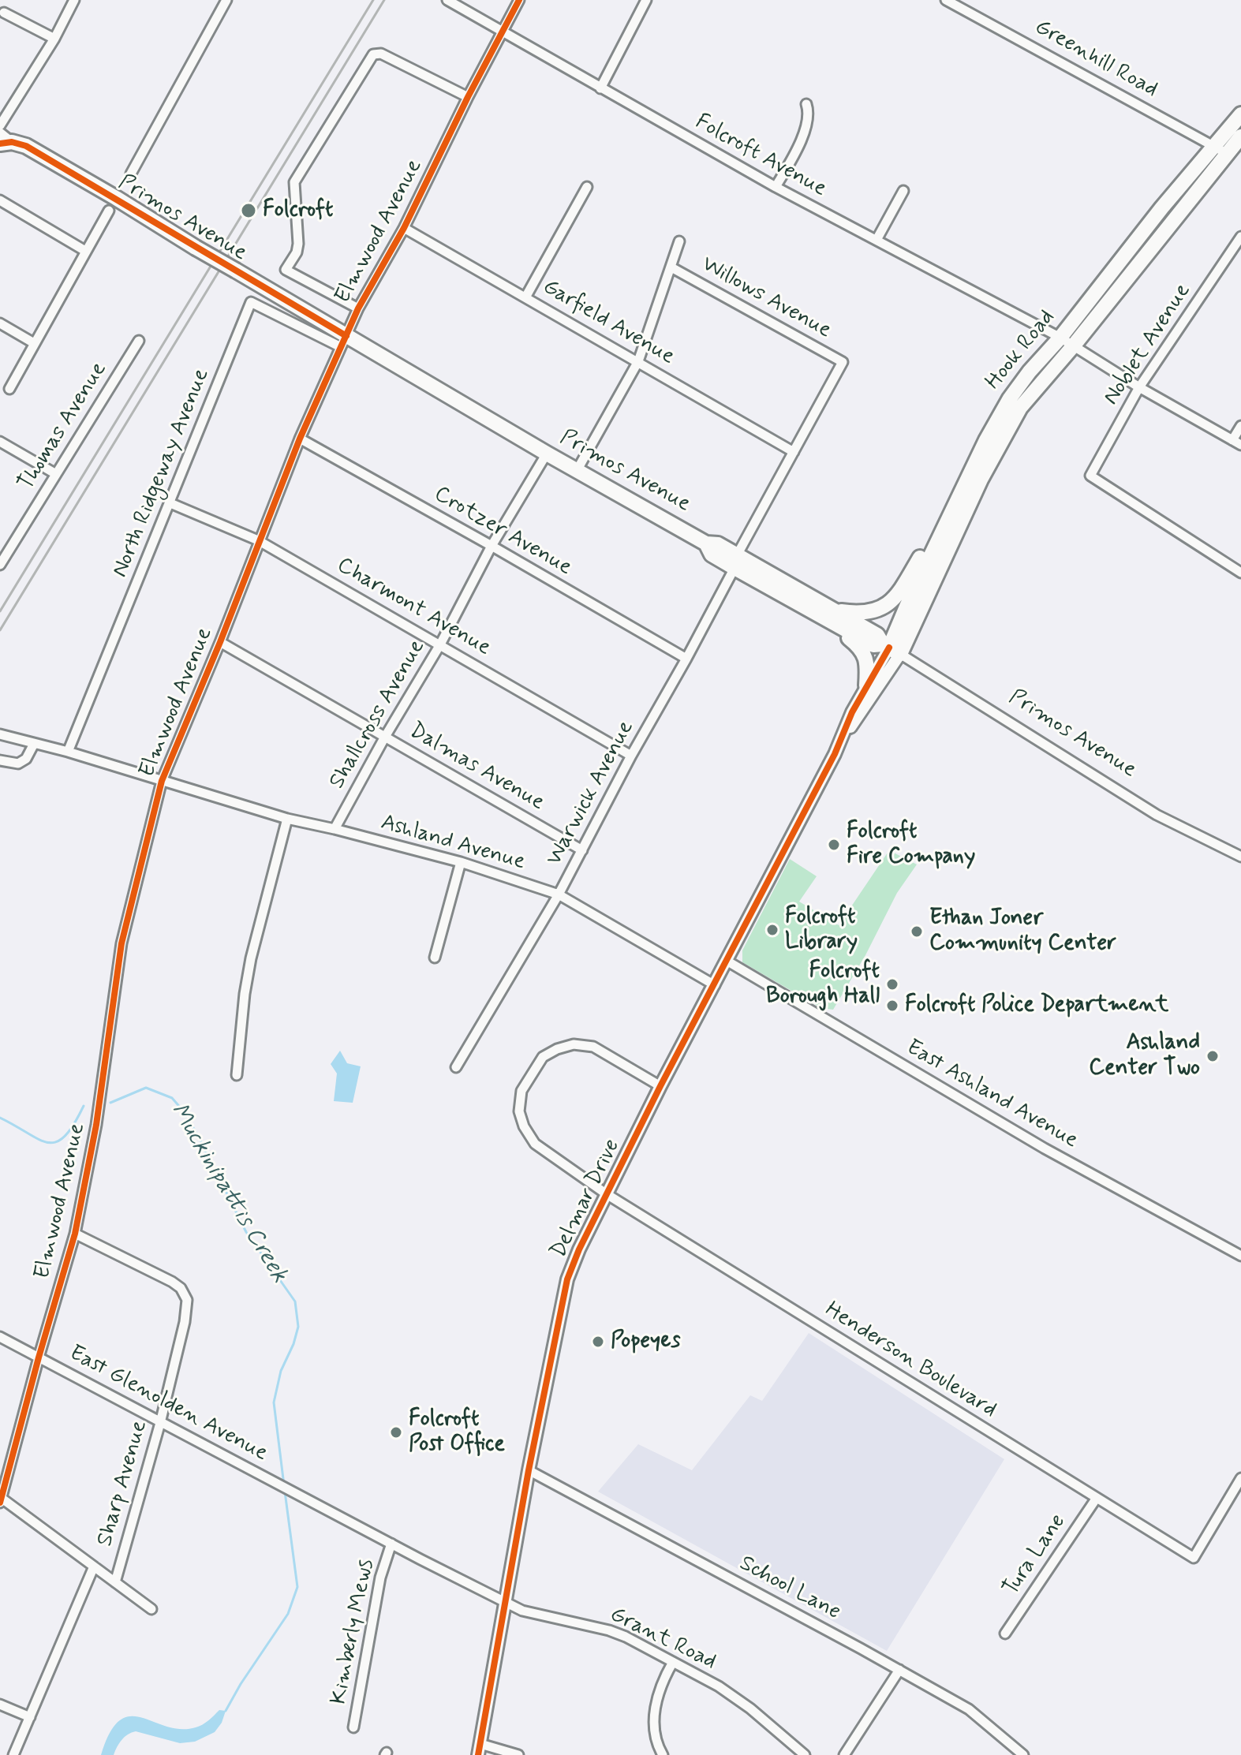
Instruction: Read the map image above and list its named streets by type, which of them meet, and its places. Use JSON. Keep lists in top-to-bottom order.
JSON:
{
  "streets": {
    "main road": ["Primos Avenue", "Hook Road"],
    "street": [
      "Greenhill Road",
      "Folcroft Avenue",
      "Elmwood Avenue",
      "Willows Avenue",
      "Garfield Avenue",
      "Noblet Avenue",
      "Thomas Avenue",
      "North Ridgeway Avenue",
      "Crotzer Avenue",
      "Charmont Avenue",
      "Shallcross Avenue",
      "Dalmas Avenue",
      "Warwick Avenue",
      "Ashland Avenue",
      "East Ashland Avenue",
      "Delmar Drive",
      "Henderson Boulevard",
      "East Glenolden Avenue",
      "Sharp Avenue",
      "Tura Lane",
      "School Lane",
      "Kimberly Mews",
      "Grant Road"
    ]
  },
  "crossings": [
    ["Greenhill Road", "Hook Road"],
    ["Folcroft Avenue", "Elmwood Avenue"],
    ["Folcroft Avenue", "Noblet Avenue"],
    ["Folcroft Avenue", "Hook Road"],
    ["Primos Avenue", "Elmwood Avenue"],
    ["Primos Avenue", "Hook Road"],
    ["Primos Avenue", "North Ridgeway Avenue"],
    ["Primos Avenue", "Shallcross Avenue"],
    ["Primos Avenue", "Warwick Avenue"],
    ["Primos Avenue", "Delmar Drive"],
    ["Elmwood Avenue", "Garfield Avenue"],
    ["Elmwood Avenue", "North Ridgeway Avenue"],
    ["Elmwood Avenue", "Crotzer Avenue"],
    ["Elmwood Avenue", "Charmont Avenue"],
    ["Elmwood Avenue", "Dalmas Avenue"],
    ["Elmwood Avenue", "Ashland Avenue"],
    ["Elmwood Avenue", "East Glenolden Avenue"],
    ["Elmwood Avenue", "Sharp Avenue"],
    ["Willows Avenue", "Warwick Avenue"],
    ["Garfield Avenue", "Warwick Avenue"],
    ["Hook Road", "Delmar Drive"],
    ["North Ridgeway Avenue", "Charmont Avenue"],
    ["Crotzer Avenue", "Shallcross Avenue"],
    ["Crotzer Avenue", "Warwick Avenue"],
    ["Charmont Avenue", "Shallcross Avenue"],
    ["Charmont Avenue", "Warwick Avenue"],
    ["Shallcross Avenue", "Dalmas Avenue"],
    ["Shallcross Avenue", "Ashland Avenue"],
    ["Dalmas Avenue", "Warwick Avenue"],
    ["Warwick Avenue", "Ashland Avenue"],
    ["Ashland Avenue", "Delmar Drive"],
    ["East Ashland Avenue", "Delmar Drive"],
    ["Delmar Drive", "Henderson Boulevard"],
    ["Delmar Drive", "School Lane"],
    ["Delmar Drive", "Grant Road"],
    ["Henderson Boulevard", "Tura Lane"],
    ["East Glenolden Avenue", "Sharp Avenue"],
    ["East Glenolden Avenue", "Grant Road"],
    ["Kimberly Mews", "Grant Road"]
  ],
  "water": ["Muckinipattis Creek"],
  "places": [
    "Folcroft",
    "Folcroft Fire Company",
    "Folcroft Library",
    "Ethan Joner Community Center",
    "Folcroft Borough Hall",
    "Folcroft Police Department",
    "Ashland Center Two",
    "Popeyes",
    "Folcroft Post Office"
  ]
}
